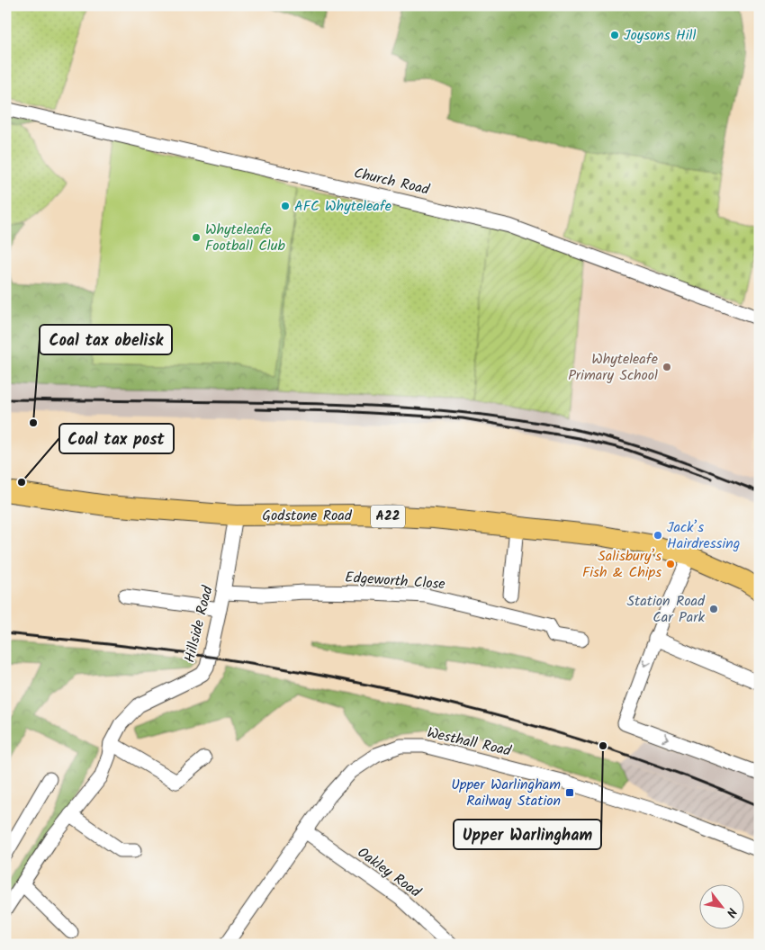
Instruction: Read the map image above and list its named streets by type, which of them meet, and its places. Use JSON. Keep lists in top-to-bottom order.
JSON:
{
  "streets": {
    "highway": ["Godstone Road", "A22"],
    "street": [
      "Church Road",
      "Edgeworth Close",
      "Hillside Road",
      "Westhall Road",
      "Oakley Road"
    ]
  },
  "crossings": [
    ["Godstone Road", "Hillside Road"],
    ["Edgeworth Close", "Hillside Road"],
    ["Westhall Road", "Oakley Road"]
  ],
  "places": {
    "other": [
      "Joysons Hill",
      "AFC Whyteleafe",
      "Whyteleafe Football Club",
      "Whyteleafe Primary School",
      "Coal tax obelisk",
      "Coal tax post",
      "Jack’s Hairdressing",
      "Salisbury’s Fish & Chips",
      "Station Road Car Park",
      "Upper Warlingham"
    ],
    "transit": ["Upper Warlingham Railway Station"]
  },
  "north": "bottom right"
}
